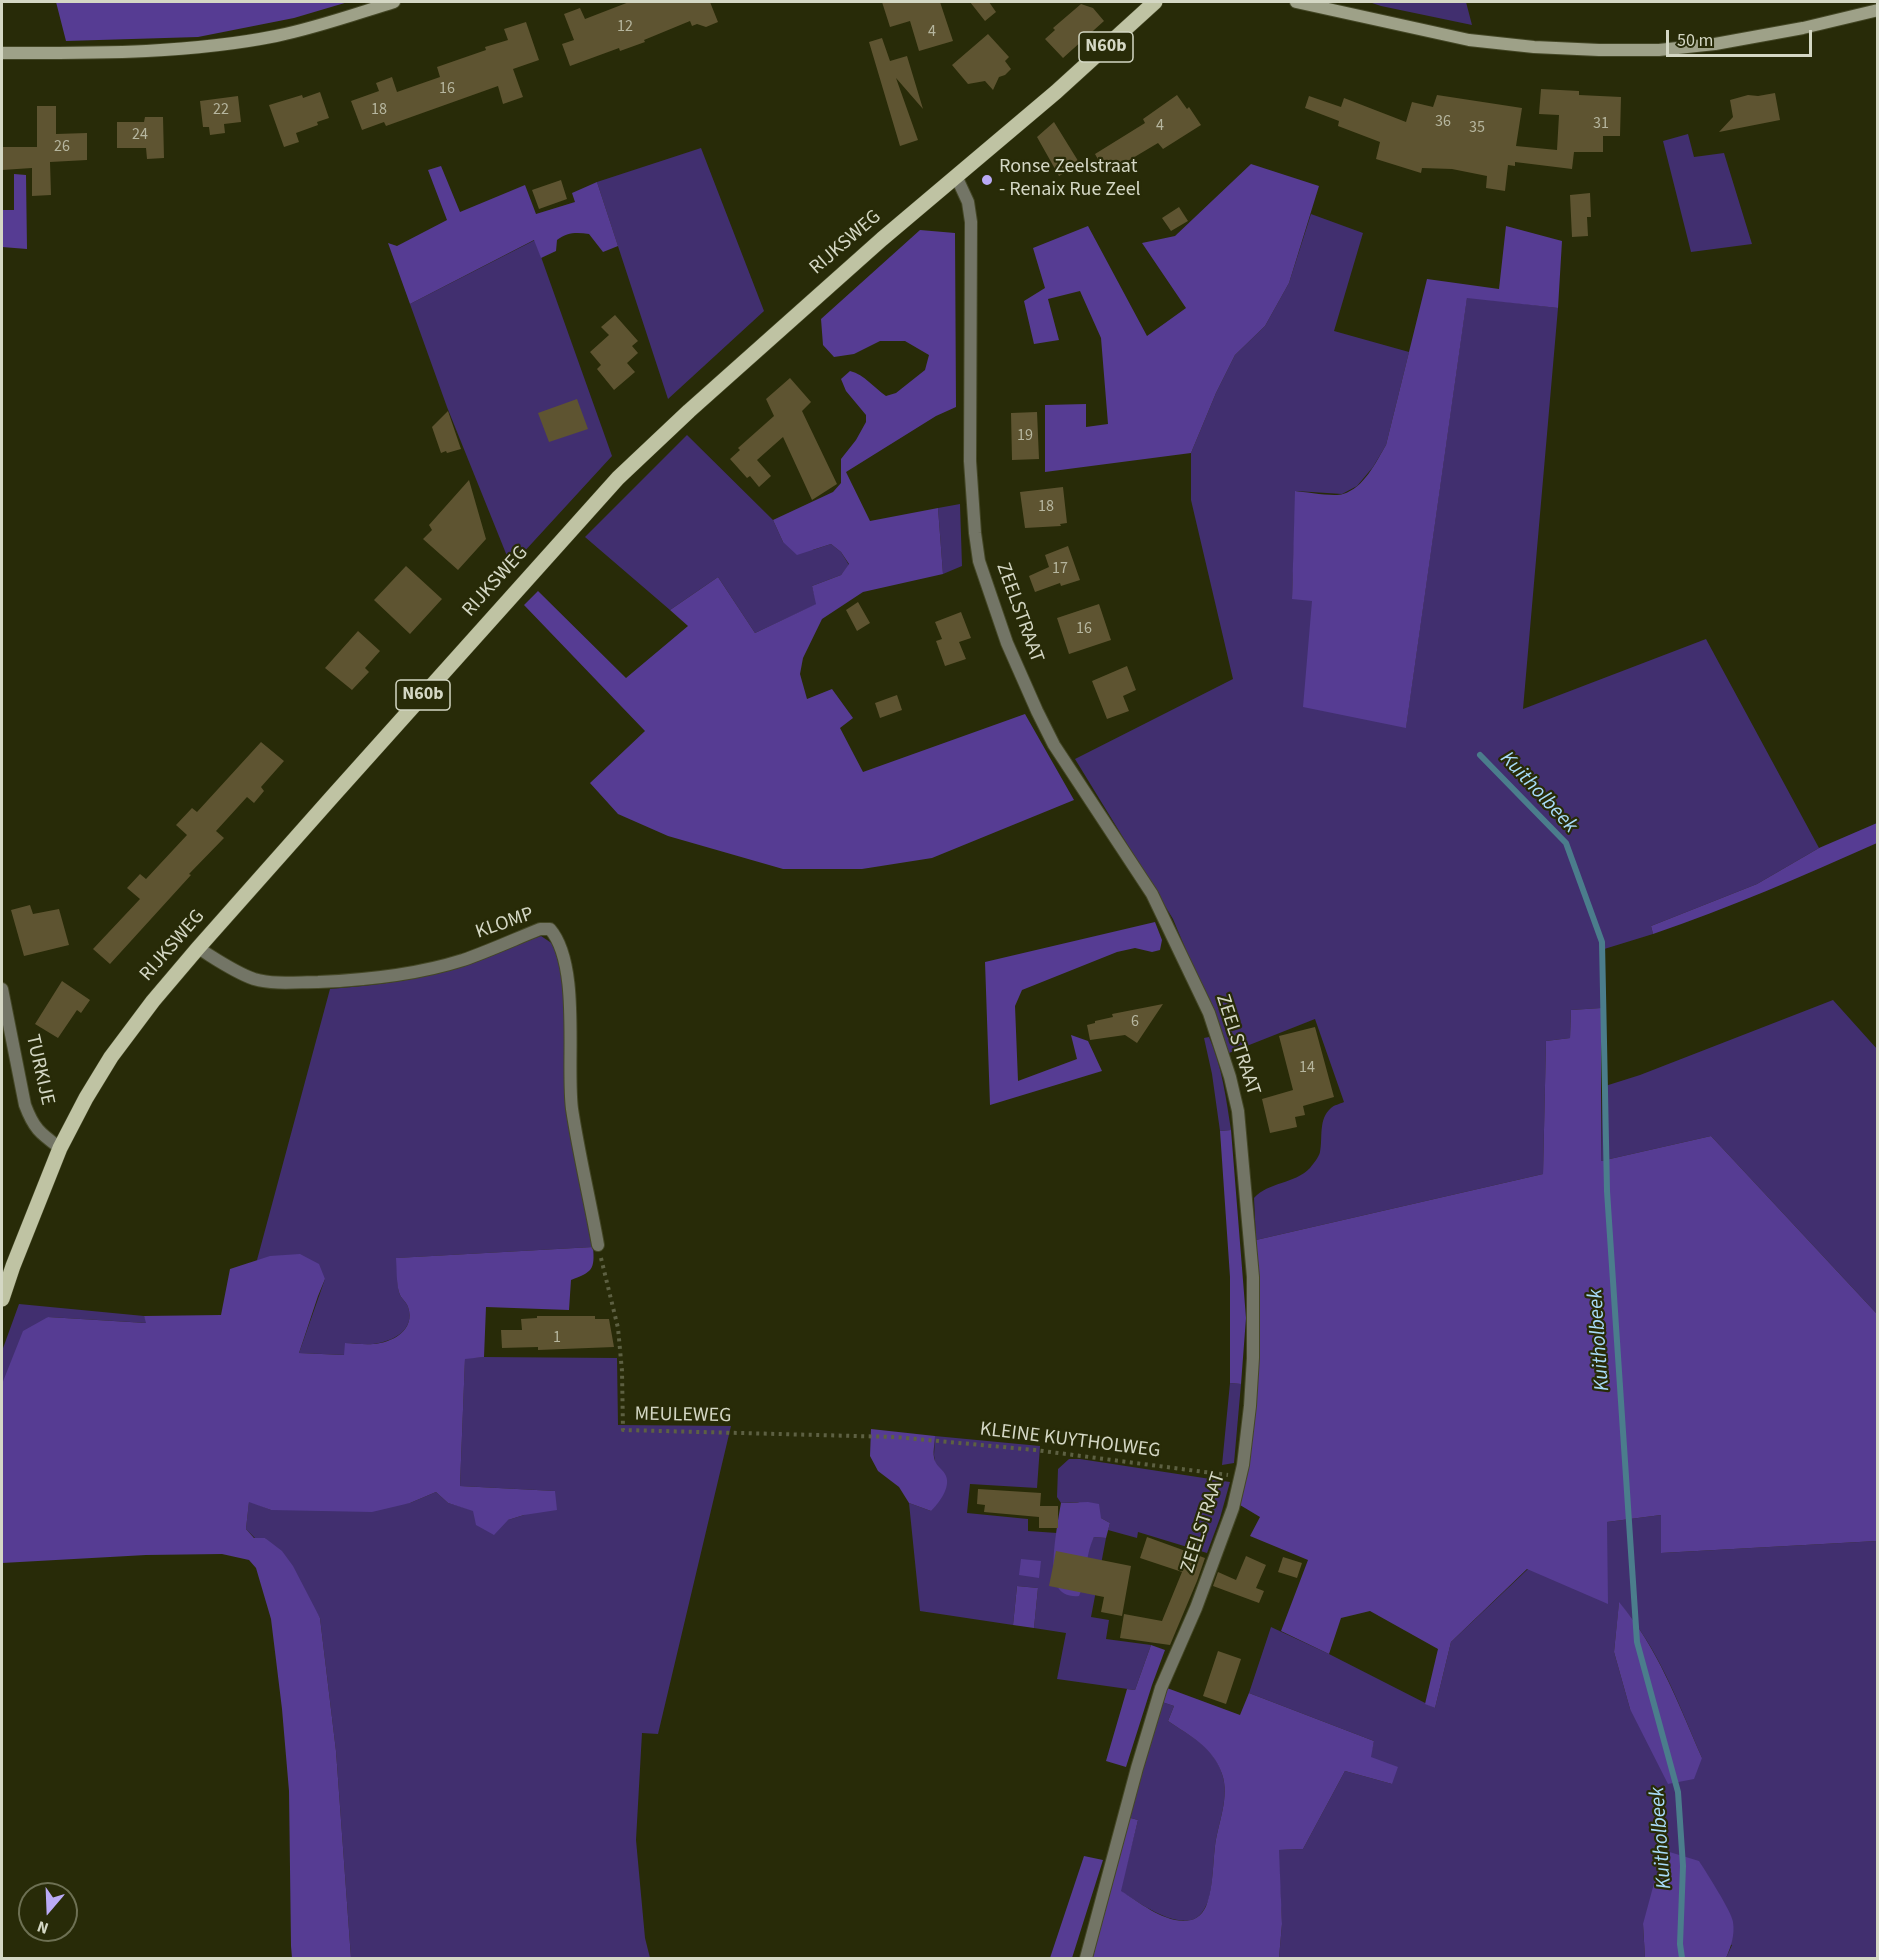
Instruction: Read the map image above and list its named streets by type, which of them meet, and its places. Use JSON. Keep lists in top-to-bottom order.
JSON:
{
  "streets": {
    "main road": ["N60b", "RIJKSWEG"],
    "street": ["ZEELSTRAAT", "KLOMP", "TURKIJE"],
    "path": ["MEULEWEG", "KLEINE KUYTHOLWEG"]
  },
  "crossings": [
    ["RIJKSWEG", "ZEELSTRAAT"],
    ["RIJKSWEG", "KLOMP"],
    ["RIJKSWEG", "TURKIJE"],
    ["ZEELSTRAAT", "KLEINE KUYTHOLWEG"],
    ["KLOMP", "MEULEWEG"],
    ["MEULEWEG", "KLEINE KUYTHOLWEG"]
  ],
  "water": ["Kuitholbeek"],
  "places": ["Ronse Zeelstraat - Renaix Rue Zeel"],
  "house_numbers": [
    "12",
    "4",
    "16",
    "22",
    "18",
    "36",
    "31",
    "4",
    "35",
    "24",
    "26",
    "19",
    "18",
    "17",
    "16",
    "6",
    "14",
    "1"
  ],
  "scale_bar": "50 m",
  "north": "bottom"
}
